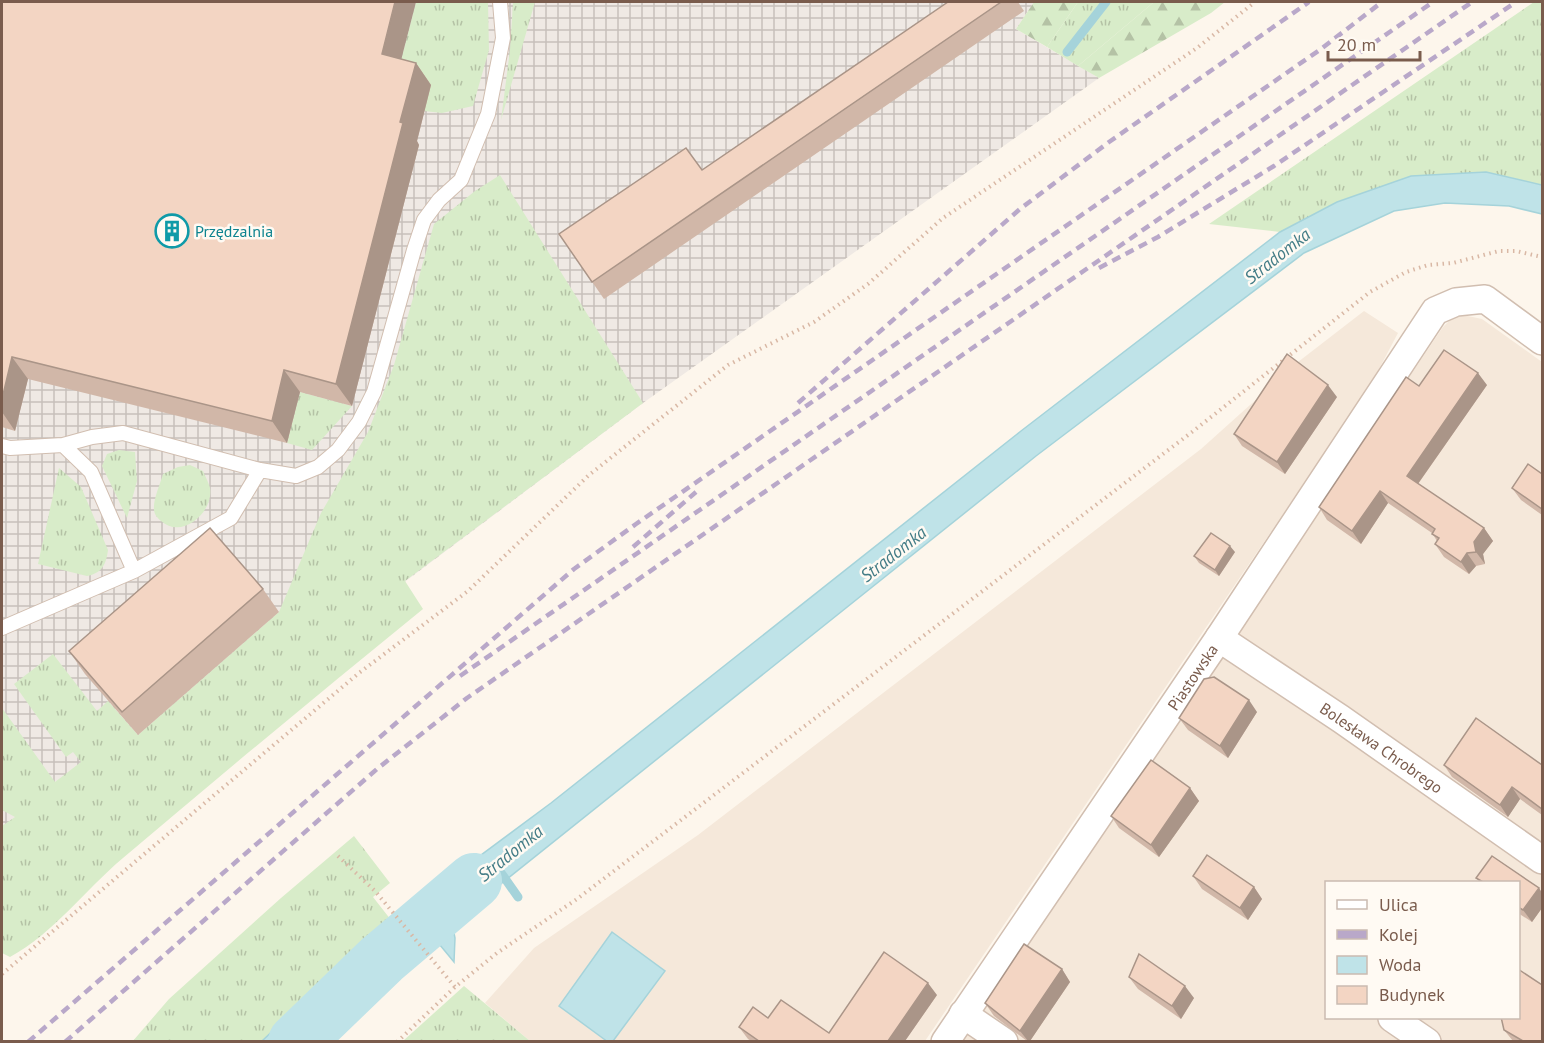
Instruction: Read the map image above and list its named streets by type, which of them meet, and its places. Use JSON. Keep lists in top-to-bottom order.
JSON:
{
  "streets": {
    "street": ["Piastowska", "Bolesława Chrobrego"]
  },
  "crossings": [
    ["Piastowska", "Bolesława Chrobrego"]
  ],
  "water": ["Stradomka"],
  "places": {
    "building": ["Przędzalnia"]
  },
  "legend": [
    "Ulica",
    "Kolej",
    "Woda",
    "Budynek"
  ],
  "scale_bar": "20 m"
}
